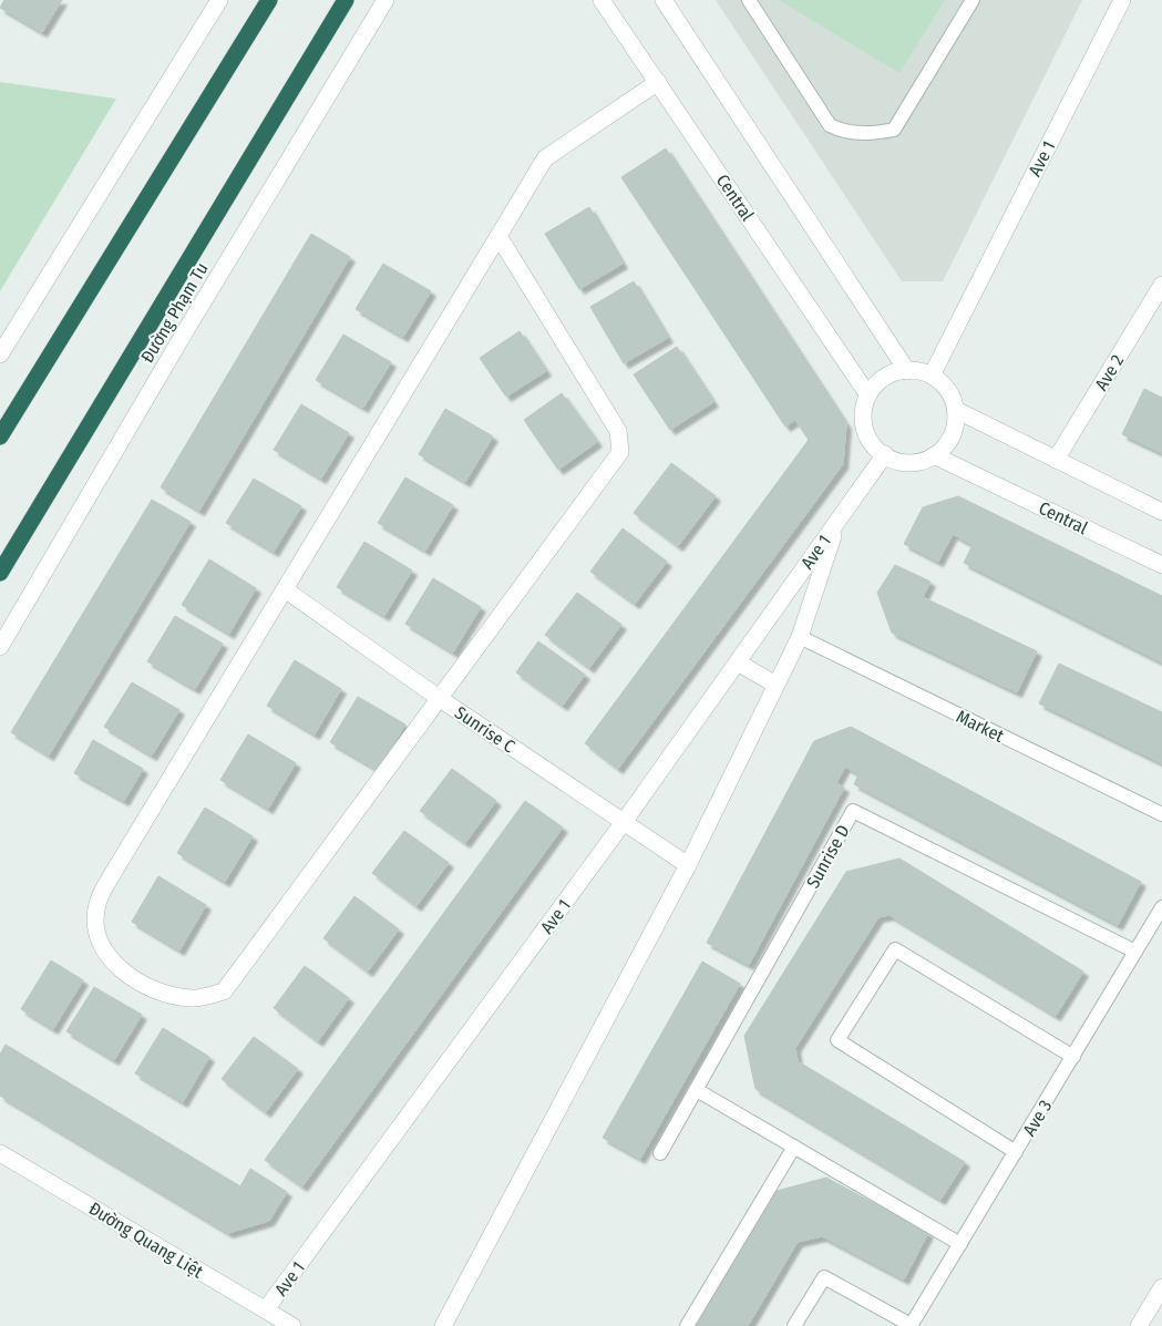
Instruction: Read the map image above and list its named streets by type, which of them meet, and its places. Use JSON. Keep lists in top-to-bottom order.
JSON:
{
  "streets": {
    "highway": ["Đường Phạm Tu"],
    "street": [
      "Ave 1",
      "Central",
      "Ave 2",
      "Sunrise C",
      "Đường Quang Liệt"
    ],
    "lane": ["Market", "Sunrise D", "Ave 3"]
  },
  "crossings": [
    ["Ave 1", "Central"],
    ["Ave 1", "Market"],
    ["Ave 1", "Sunrise C"],
    ["Ave 1", "Đường Quang Liệt"],
    ["Sunrise D", "Ave 3"]
  ]
}
